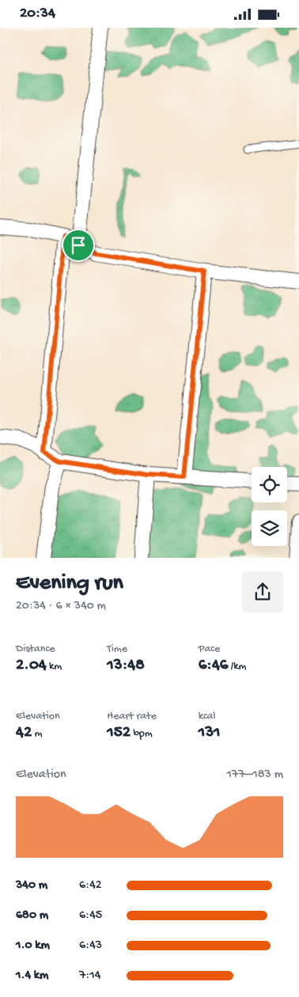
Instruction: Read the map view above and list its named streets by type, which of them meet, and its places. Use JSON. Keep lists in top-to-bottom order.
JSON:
{
  "page": {
    "status": "20:34",
    "heading": ["Evening run", "20:34 · 6 × 340 m"],
    "stats": [
      ["Distance", "2.04 km"],
      ["Time", "13:48"],
      ["Pace", "6:46 /km"],
      ["Elevation", "42 m"],
      ["Heart rate", "152 bpm"],
      ["kcal", "131"]
    ],
    "chart": ["Elevation", "177–183 m"],
    "list": [
      {
        "name": "340 m",
        "note": "6:42"
      },
      {
        "name": "680 m",
        "note": "6:45"
      },
      {
        "name": "1.0 km",
        "note": "6:43"
      },
      {
        "name": "1.4 km",
        "note": "7:14"
      }
    ]
  }
}
